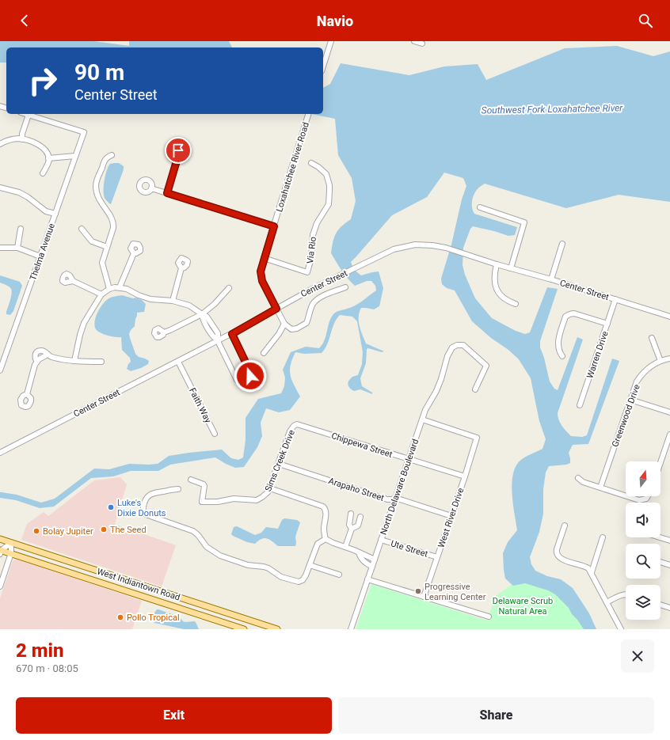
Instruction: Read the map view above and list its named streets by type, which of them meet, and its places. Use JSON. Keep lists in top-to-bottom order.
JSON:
{
  "streets": {
    "main road": ["West Indiantown Road"],
    "street": [
      "Loxahatchee River Road",
      "Via Rio",
      "Thelma Avenue",
      "Center Street",
      "Warren Drive",
      "Faith Way",
      "Greenwood Drive",
      "Chippewa Street",
      "Sims Creek Drive",
      "North Delaware Boulevard",
      "Arapaho Street",
      "West River Drive",
      "Ute Street"
    ]
  },
  "crossings": [
    ["Loxahatchee River Road", "Via Rio"],
    ["Loxahatchee River Road", "Center Street"],
    ["Center Street", "Warren Drive"],
    ["Center Street", "Faith Way"],
    ["Chippewa Street", "Sims Creek Drive"],
    ["Chippewa Street", "North Delaware Boulevard"],
    ["Chippewa Street", "West River Drive"],
    ["Sims Creek Drive", "Arapaho Street"],
    ["North Delaware Boulevard", "Arapaho Street"],
    ["North Delaware Boulevard", "West River Drive"],
    ["North Delaware Boulevard", "Ute Street"],
    ["Arapaho Street", "West River Drive"],
    ["West River Drive", "Ute Street"]
  ],
  "water": ["Southwest Fork Loxahatchee River"],
  "parks": ["Delaware Scrub Natural Area"],
  "places": [
    "Luke's Dixie Donuts",
    "The Seed",
    "Bolay Jupiter",
    "Progressive Learning Center",
    "Pollo Tropical"
  ],
  "north": "top",
  "page": {
    "header": "Navio",
    "turn": ["90 m", "Center Street"],
    "heading": ["2 min", "670 m · 08:05"],
    "buttons": ["Exit", "Share"]
  }
}
